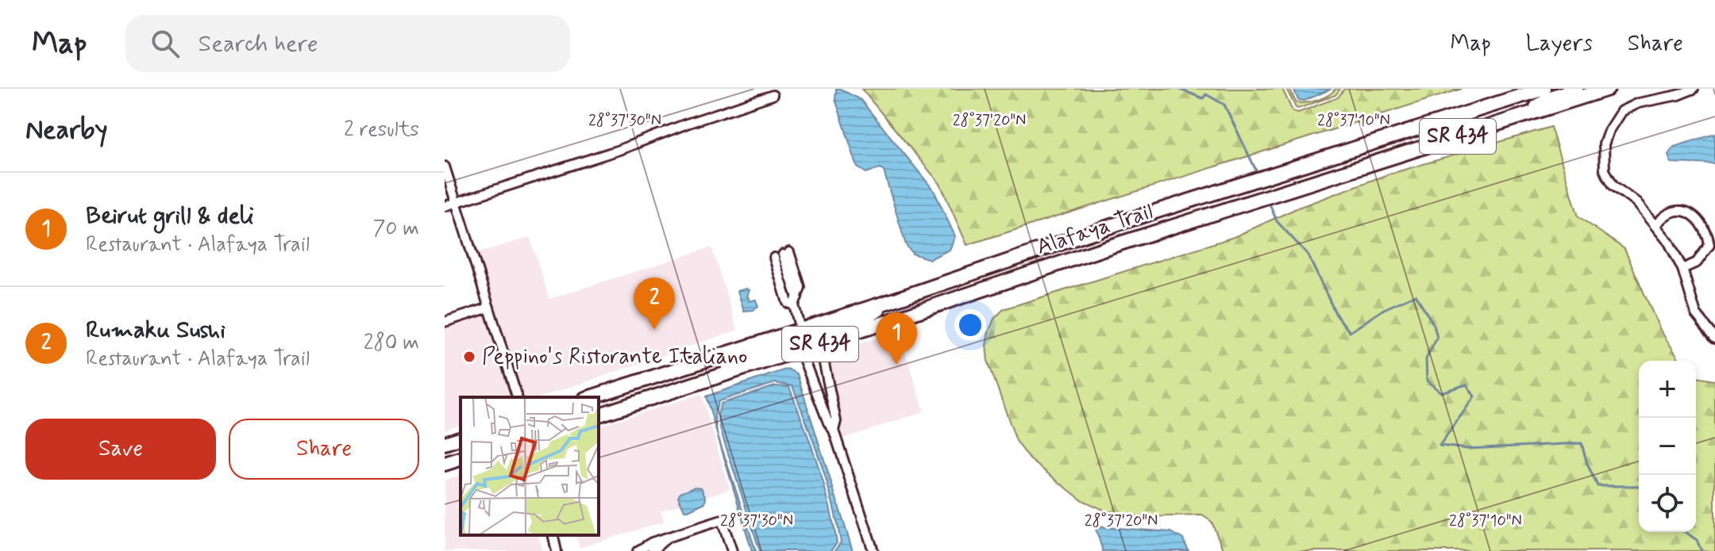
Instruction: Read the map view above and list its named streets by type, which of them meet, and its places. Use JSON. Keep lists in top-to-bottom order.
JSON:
{
  "streets": {
    "main road": ["SR 434", "Alafaya Trail"]
  },
  "places": ["Peppino's Ristorante Italiano"],
  "page": {
    "header": "Map",
    "search": "Search here",
    "nav": ["Map", "Layers", "Share"],
    "heading": ["Nearby", "2 results"],
    "list": [
      {
        "mark": "1",
        "name": "Beirut grill & deli",
        "note": "Restaurant · Alafaya Trail",
        "value": "70 m"
      },
      {
        "mark": "2",
        "name": "Rumaku Sushi",
        "note": "Restaurant · Alafaya Trail",
        "value": "280 m"
      }
    ],
    "pins": ["2", "1"],
    "map_buttons": ["+", "−"],
    "buttons": ["Save", "Share"]
  },
  "coordinates": ["28°37'30\"N", "28°37'20\"N", "28°37'10\"N"]
}
